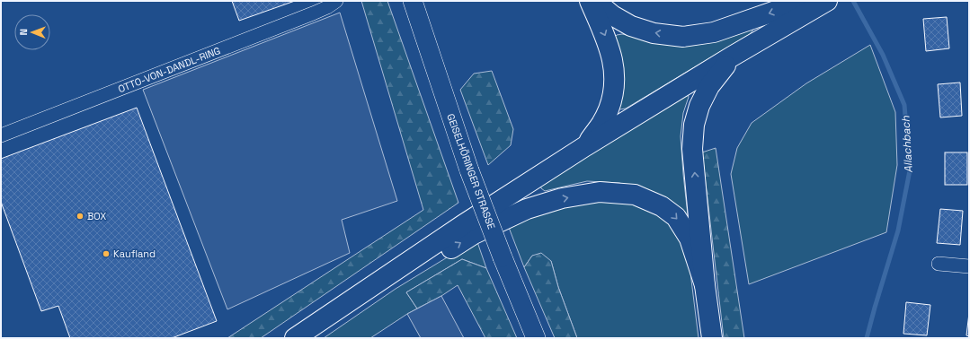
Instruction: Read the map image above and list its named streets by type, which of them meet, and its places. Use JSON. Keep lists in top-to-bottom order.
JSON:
{
  "streets": {
    "main road": ["GEISELHÖRINGER STRASSE"],
    "street": ["OTTO-VON-DANDL-RING"]
  },
  "water": ["Allachbach"],
  "places": ["BOX", "Kaufland"],
  "north": "left"
}
